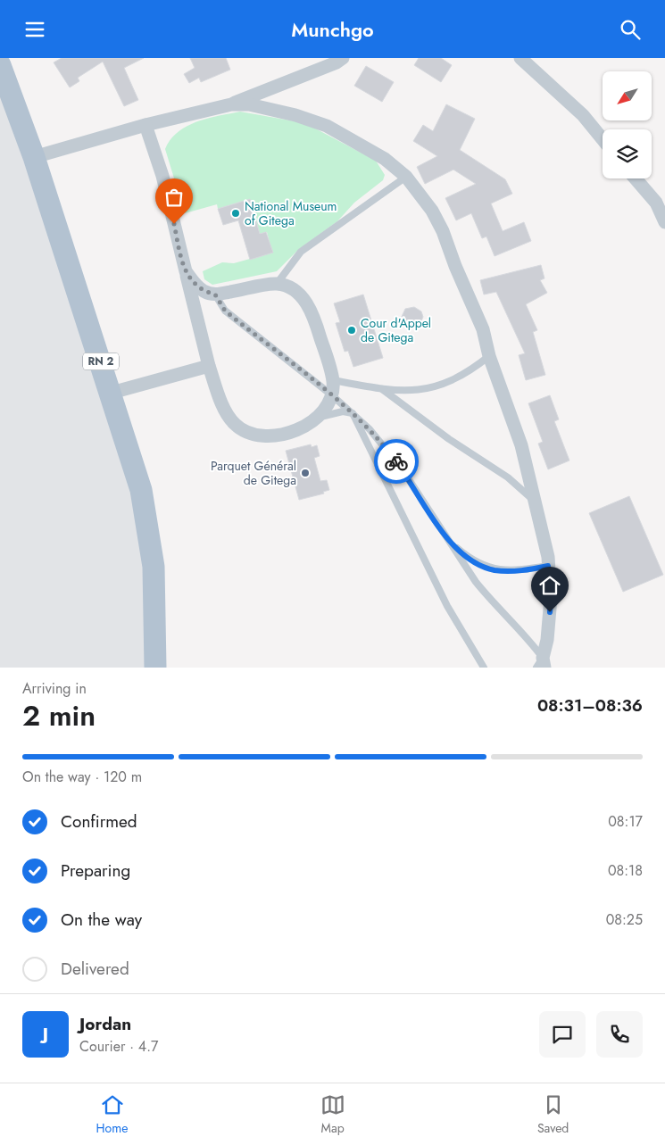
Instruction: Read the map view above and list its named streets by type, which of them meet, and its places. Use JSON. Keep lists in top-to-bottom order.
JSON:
{
  "streets": {
    "main road": ["RN 2"]
  },
  "places": ["National Museum of Gitega", "Cour d'Appel de Gitega", "Parquet Général de Gitega"],
  "north": "bottom left",
  "page": {
    "header": "Munchgo",
    "heading": ["2 min", "Arriving in", "08:31–08:36"],
    "panel": ["Jordan", "Courier · 4.7"],
    "bar": "On the way · 120 m",
    "list": [
      ["Confirmed", "08:17"],
      ["Preparing", "08:18"],
      ["On the way", "08:25"],
      "Delivered"
    ],
    "round": "J",
    "tabs": ["Home", "Map", "Saved"]
  }
}
